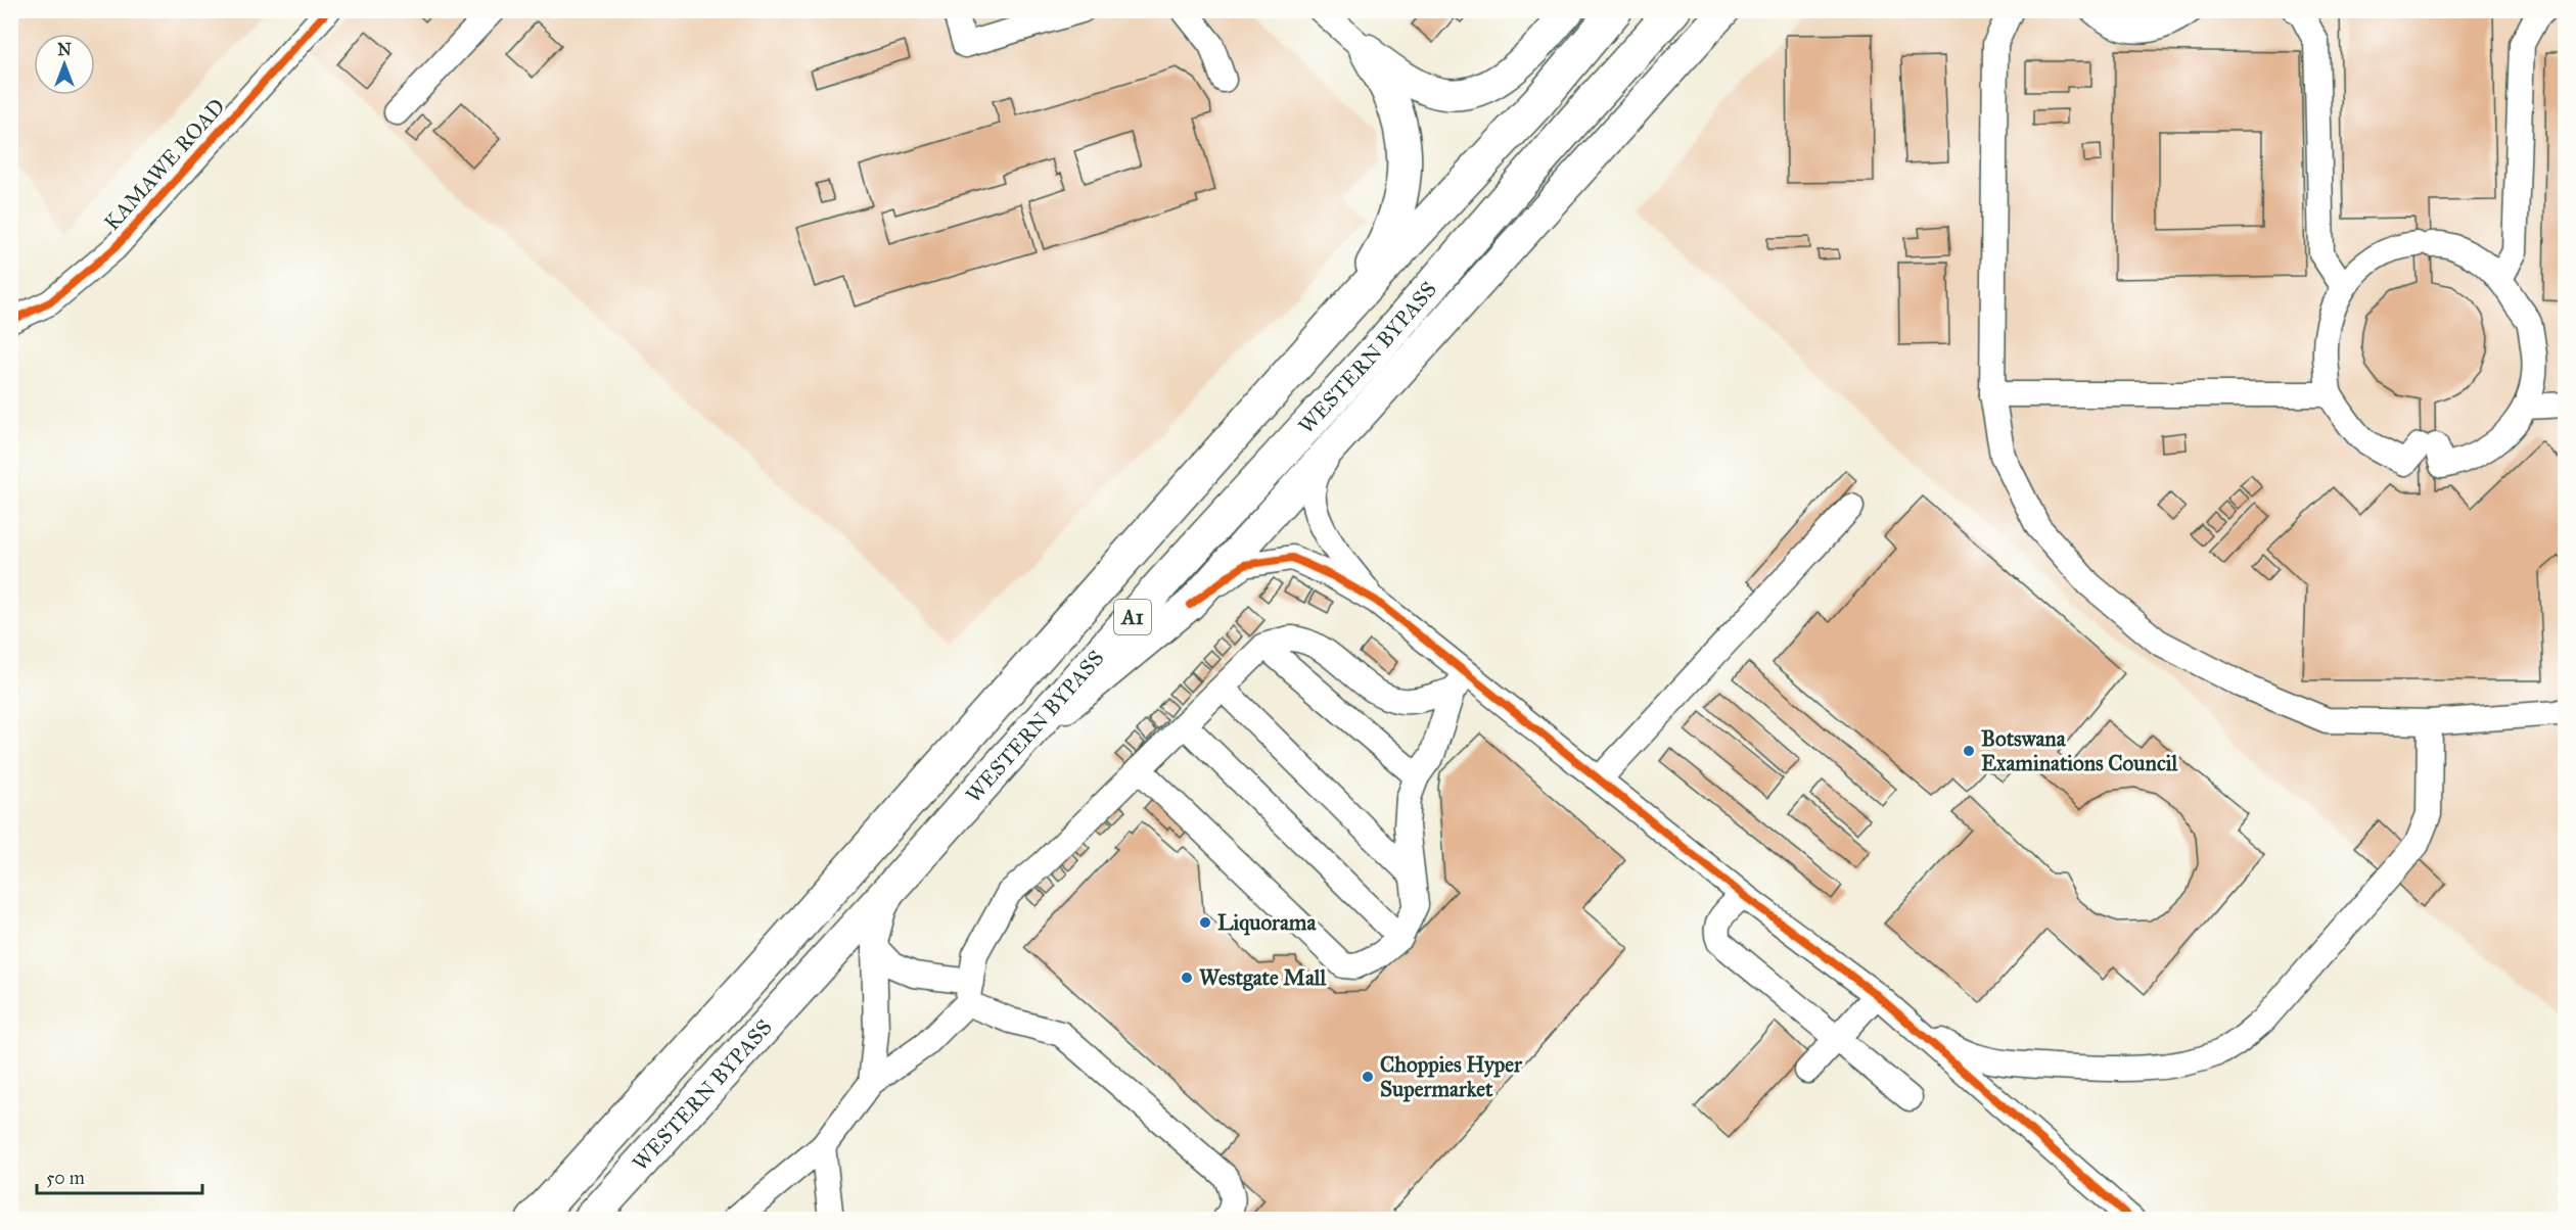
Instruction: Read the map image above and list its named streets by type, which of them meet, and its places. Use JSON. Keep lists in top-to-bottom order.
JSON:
{
  "streets": {
    "highway": ["WESTERN BYPASS", "A1"],
    "street": ["KAMAWE ROAD"]
  },
  "places": [
    "Botswana Examinations Council",
    "Liquorama",
    "Westgate Mall",
    "Choppies Hyper Supermarket"
  ],
  "scale_bar": "50 m",
  "north": "top"
}
